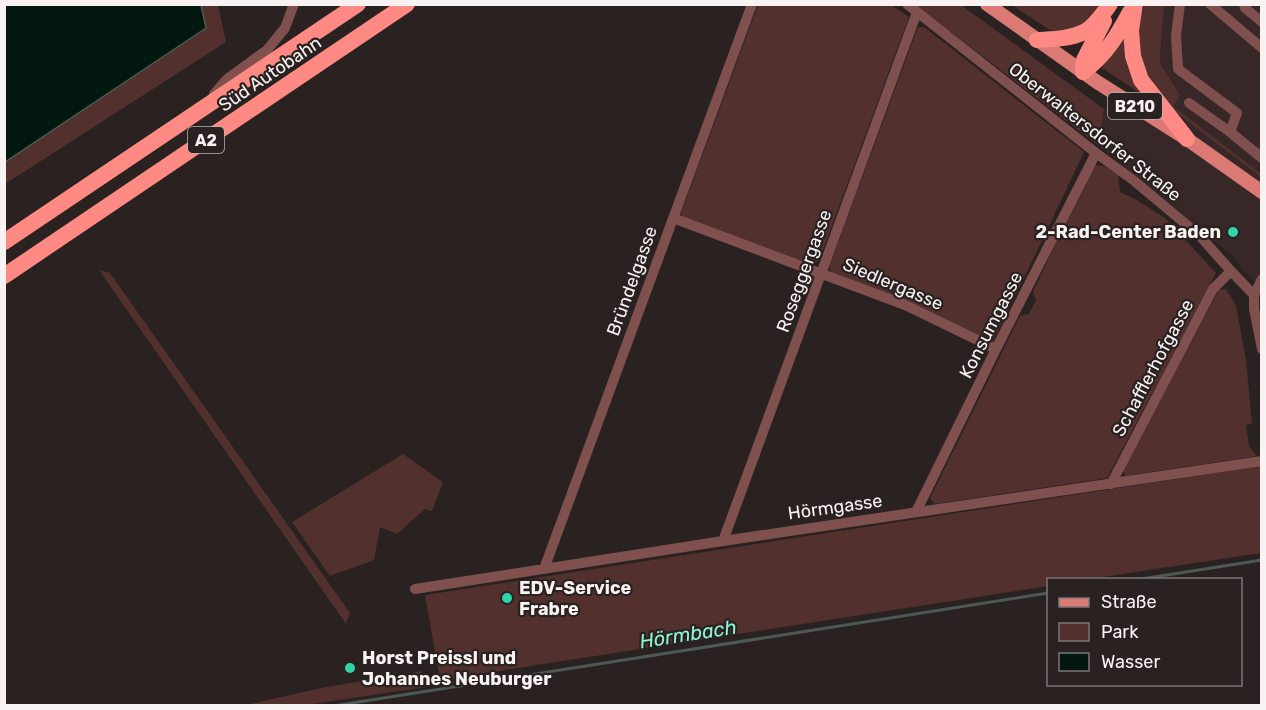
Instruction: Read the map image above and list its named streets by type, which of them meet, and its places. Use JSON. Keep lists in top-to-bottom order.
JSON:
{
  "streets": {
    "highway": ["Süd Autobahn", "A2"],
    "main road": ["B210"],
    "street": [
      "Oberwaltersdorfer Straße",
      "Roseggergasse",
      "Bründelgasse",
      "Siedlergasse",
      "Konsumgasse",
      "Schafflerhofgasse",
      "Hörmgasse"
    ]
  },
  "crossings": [
    ["Oberwaltersdorfer Straße", "Roseggergasse"],
    ["Oberwaltersdorfer Straße", "Konsumgasse"],
    ["Oberwaltersdorfer Straße", "Schafflerhofgasse"],
    ["Roseggergasse", "Siedlergasse"],
    ["Roseggergasse", "Hörmgasse"],
    ["Bründelgasse", "Siedlergasse"],
    ["Bründelgasse", "Hörmgasse"],
    ["Siedlergasse", "Konsumgasse"],
    ["Konsumgasse", "Hörmgasse"],
    ["Schafflerhofgasse", "Hörmgasse"]
  ],
  "water": ["Hörmbach"],
  "places": ["2-Rad-Center Baden", "EDV-Service Frabre", "Horst Preissl und Johannes Neuburger"],
  "legend": ["Straße", "Park", "Wasser"]
}
